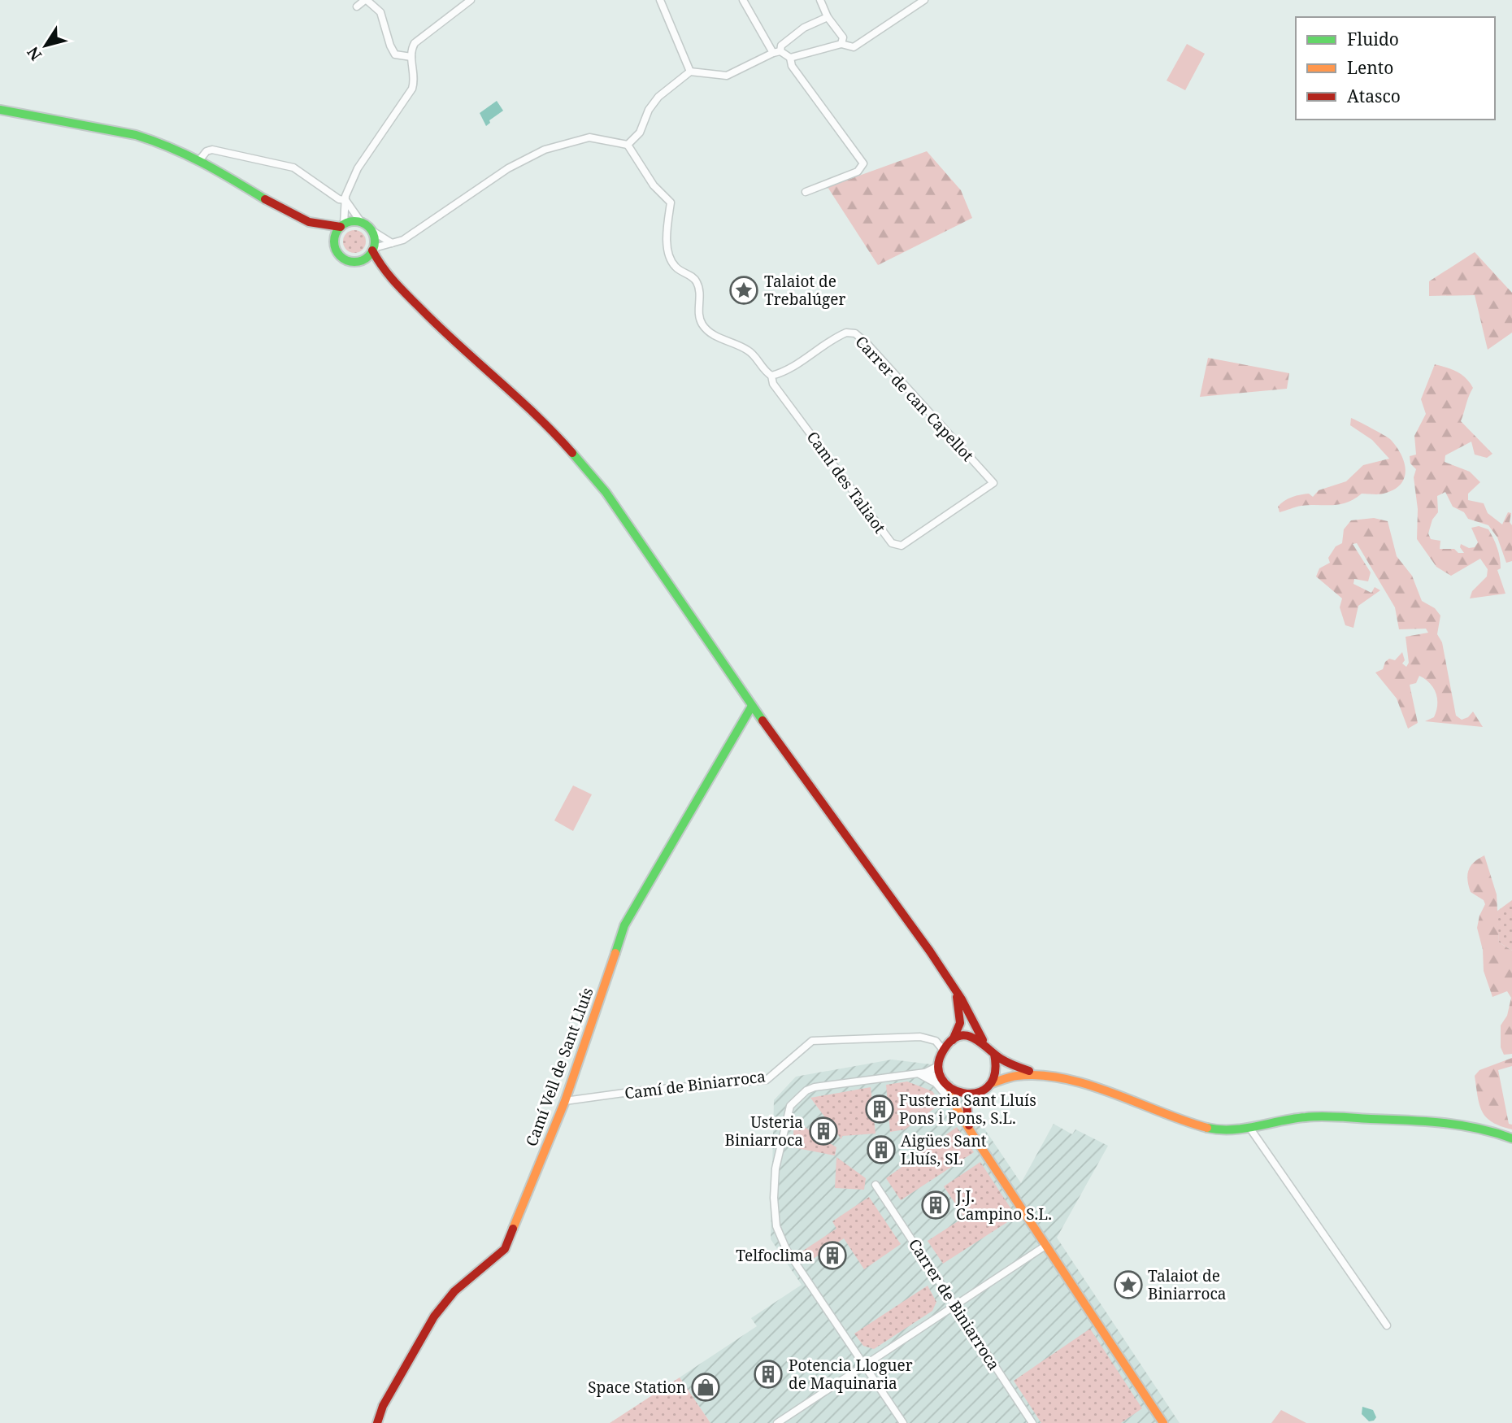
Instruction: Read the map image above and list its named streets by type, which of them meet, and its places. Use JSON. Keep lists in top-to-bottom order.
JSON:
{
  "streets": {
    "main road": ["Camí Vell de Sant Lluís"],
    "street": [
      "Carrer de can Capellot",
      "Camí des Taliaot",
      "Camí de Biniarroca",
      "Carrer de Biniarroca"
    ]
  },
  "crossings": [
    ["Carrer de can Capellot", "Camí des Taliaot"],
    ["Camí Vell de Sant Lluís", "Camí de Biniarroca"]
  ],
  "places": {
    "place": ["Talaiot de Trebalúger", "Talaiot de Biniarroca"],
    "building": [
      "Fusteria Sant Lluís Pons i Pons, S.L.",
      "Usteria Biniarroca",
      "Aigües Sant Lluís, SL",
      "J.J. Campino S.L.",
      "Telfoclima",
      "Potencia Lloguer de Maquinaria"
    ],
    "shop": ["Space Station"]
  },
  "legend": ["Fluido", "Lento", "Atasco"],
  "north": "bottom left"
}
